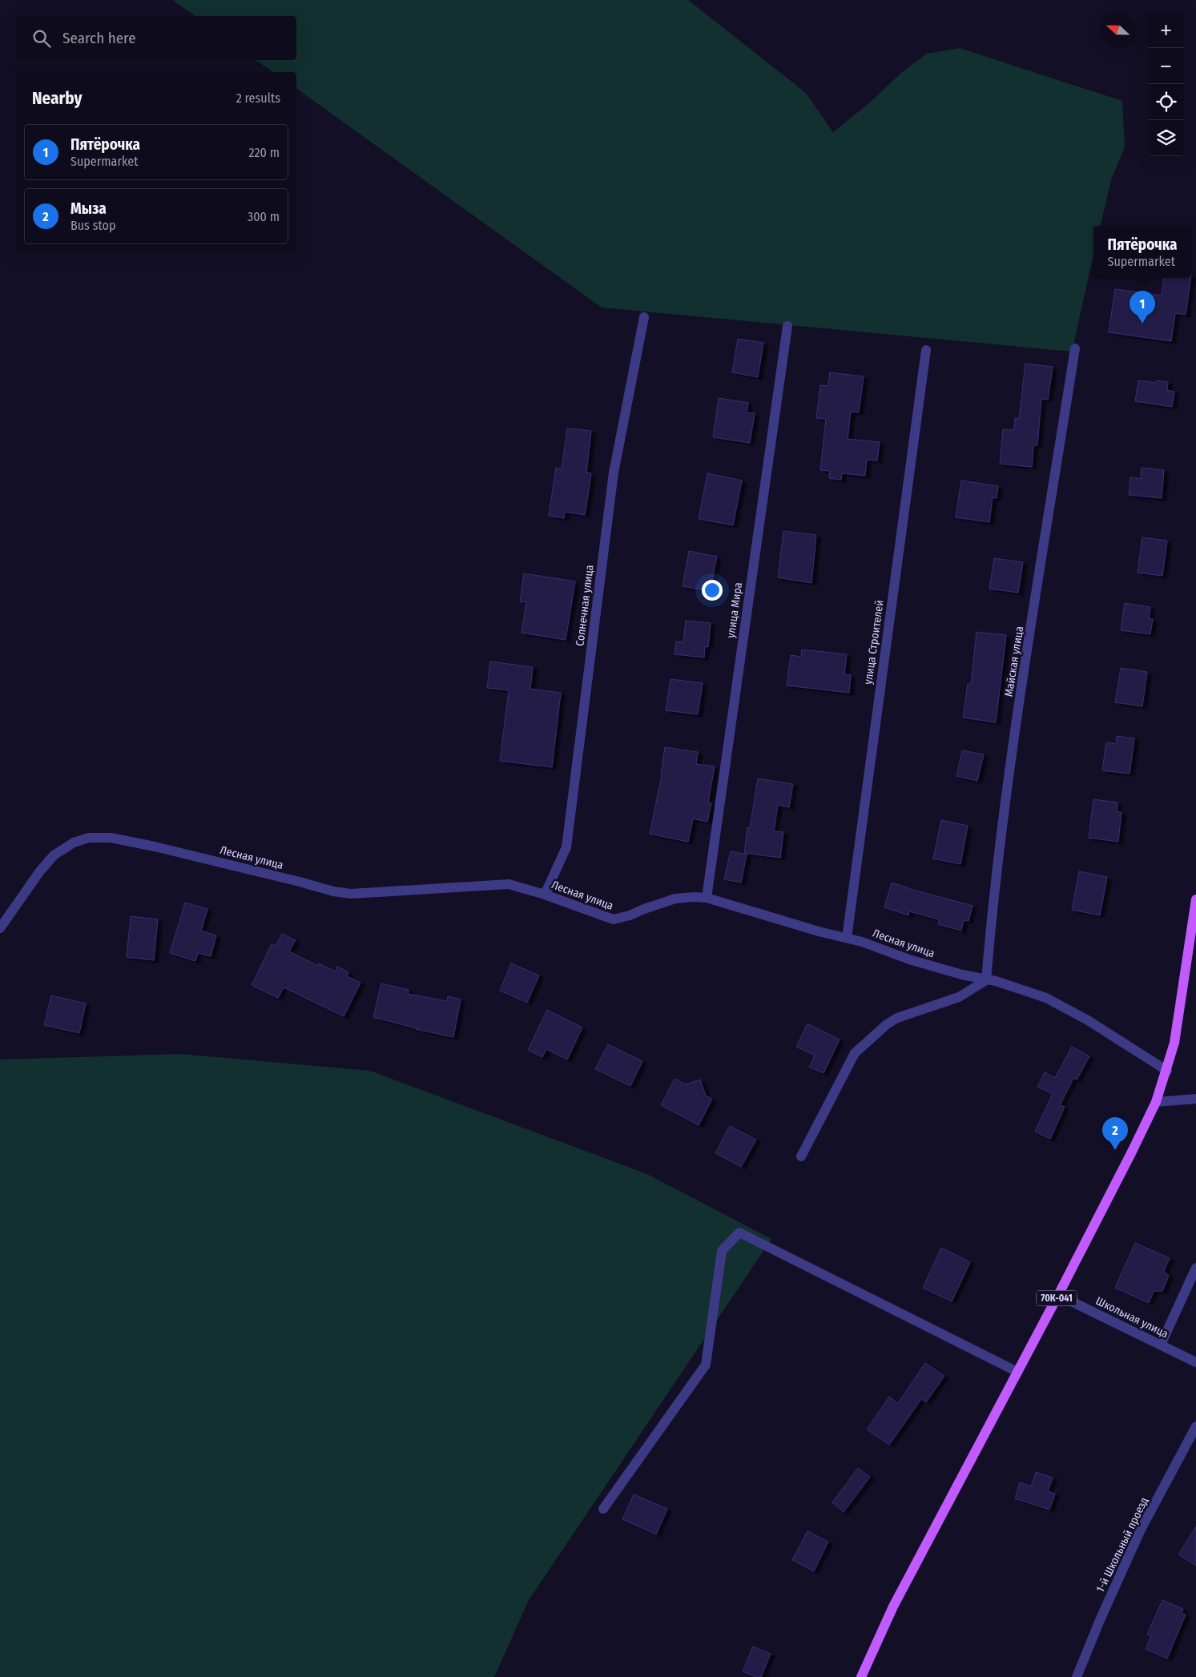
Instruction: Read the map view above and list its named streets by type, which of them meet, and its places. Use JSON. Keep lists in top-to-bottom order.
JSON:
{
  "streets": {
    "main road": ["70К-041"],
    "street": [
      "Солнечная улица",
      "улица Мира",
      "улица Строителей",
      "Майская улица",
      "Лесная улица",
      "Школьная улица",
      "1-й Школьный проезд"
    ]
  },
  "crossings": [
    ["Солнечная улица", "Лесная улица"],
    ["улица Мира", "Лесная улица"],
    ["улица Строителей", "Лесная улица"],
    ["Майская улица", "Лесная улица"],
    ["Лесная улица", "70К-041"],
    ["70К-041", "Школьная улица"]
  ],
  "north": "left",
  "page": {
    "map_buttons": ["+", "−"],
    "search": "Search here",
    "heading": ["Nearby", "2 results"],
    "list": [
      {
        "mark": "1",
        "name": "Пятёрочка",
        "note": "Supermarket",
        "value": "220 m"
      },
      {
        "mark": "2",
        "name": "Мыза",
        "note": "Bus stop",
        "value": "300 m"
      }
    ],
    "popup": ["Пятёрочка", "Supermarket"],
    "pins": ["1", "2"]
  }
}
